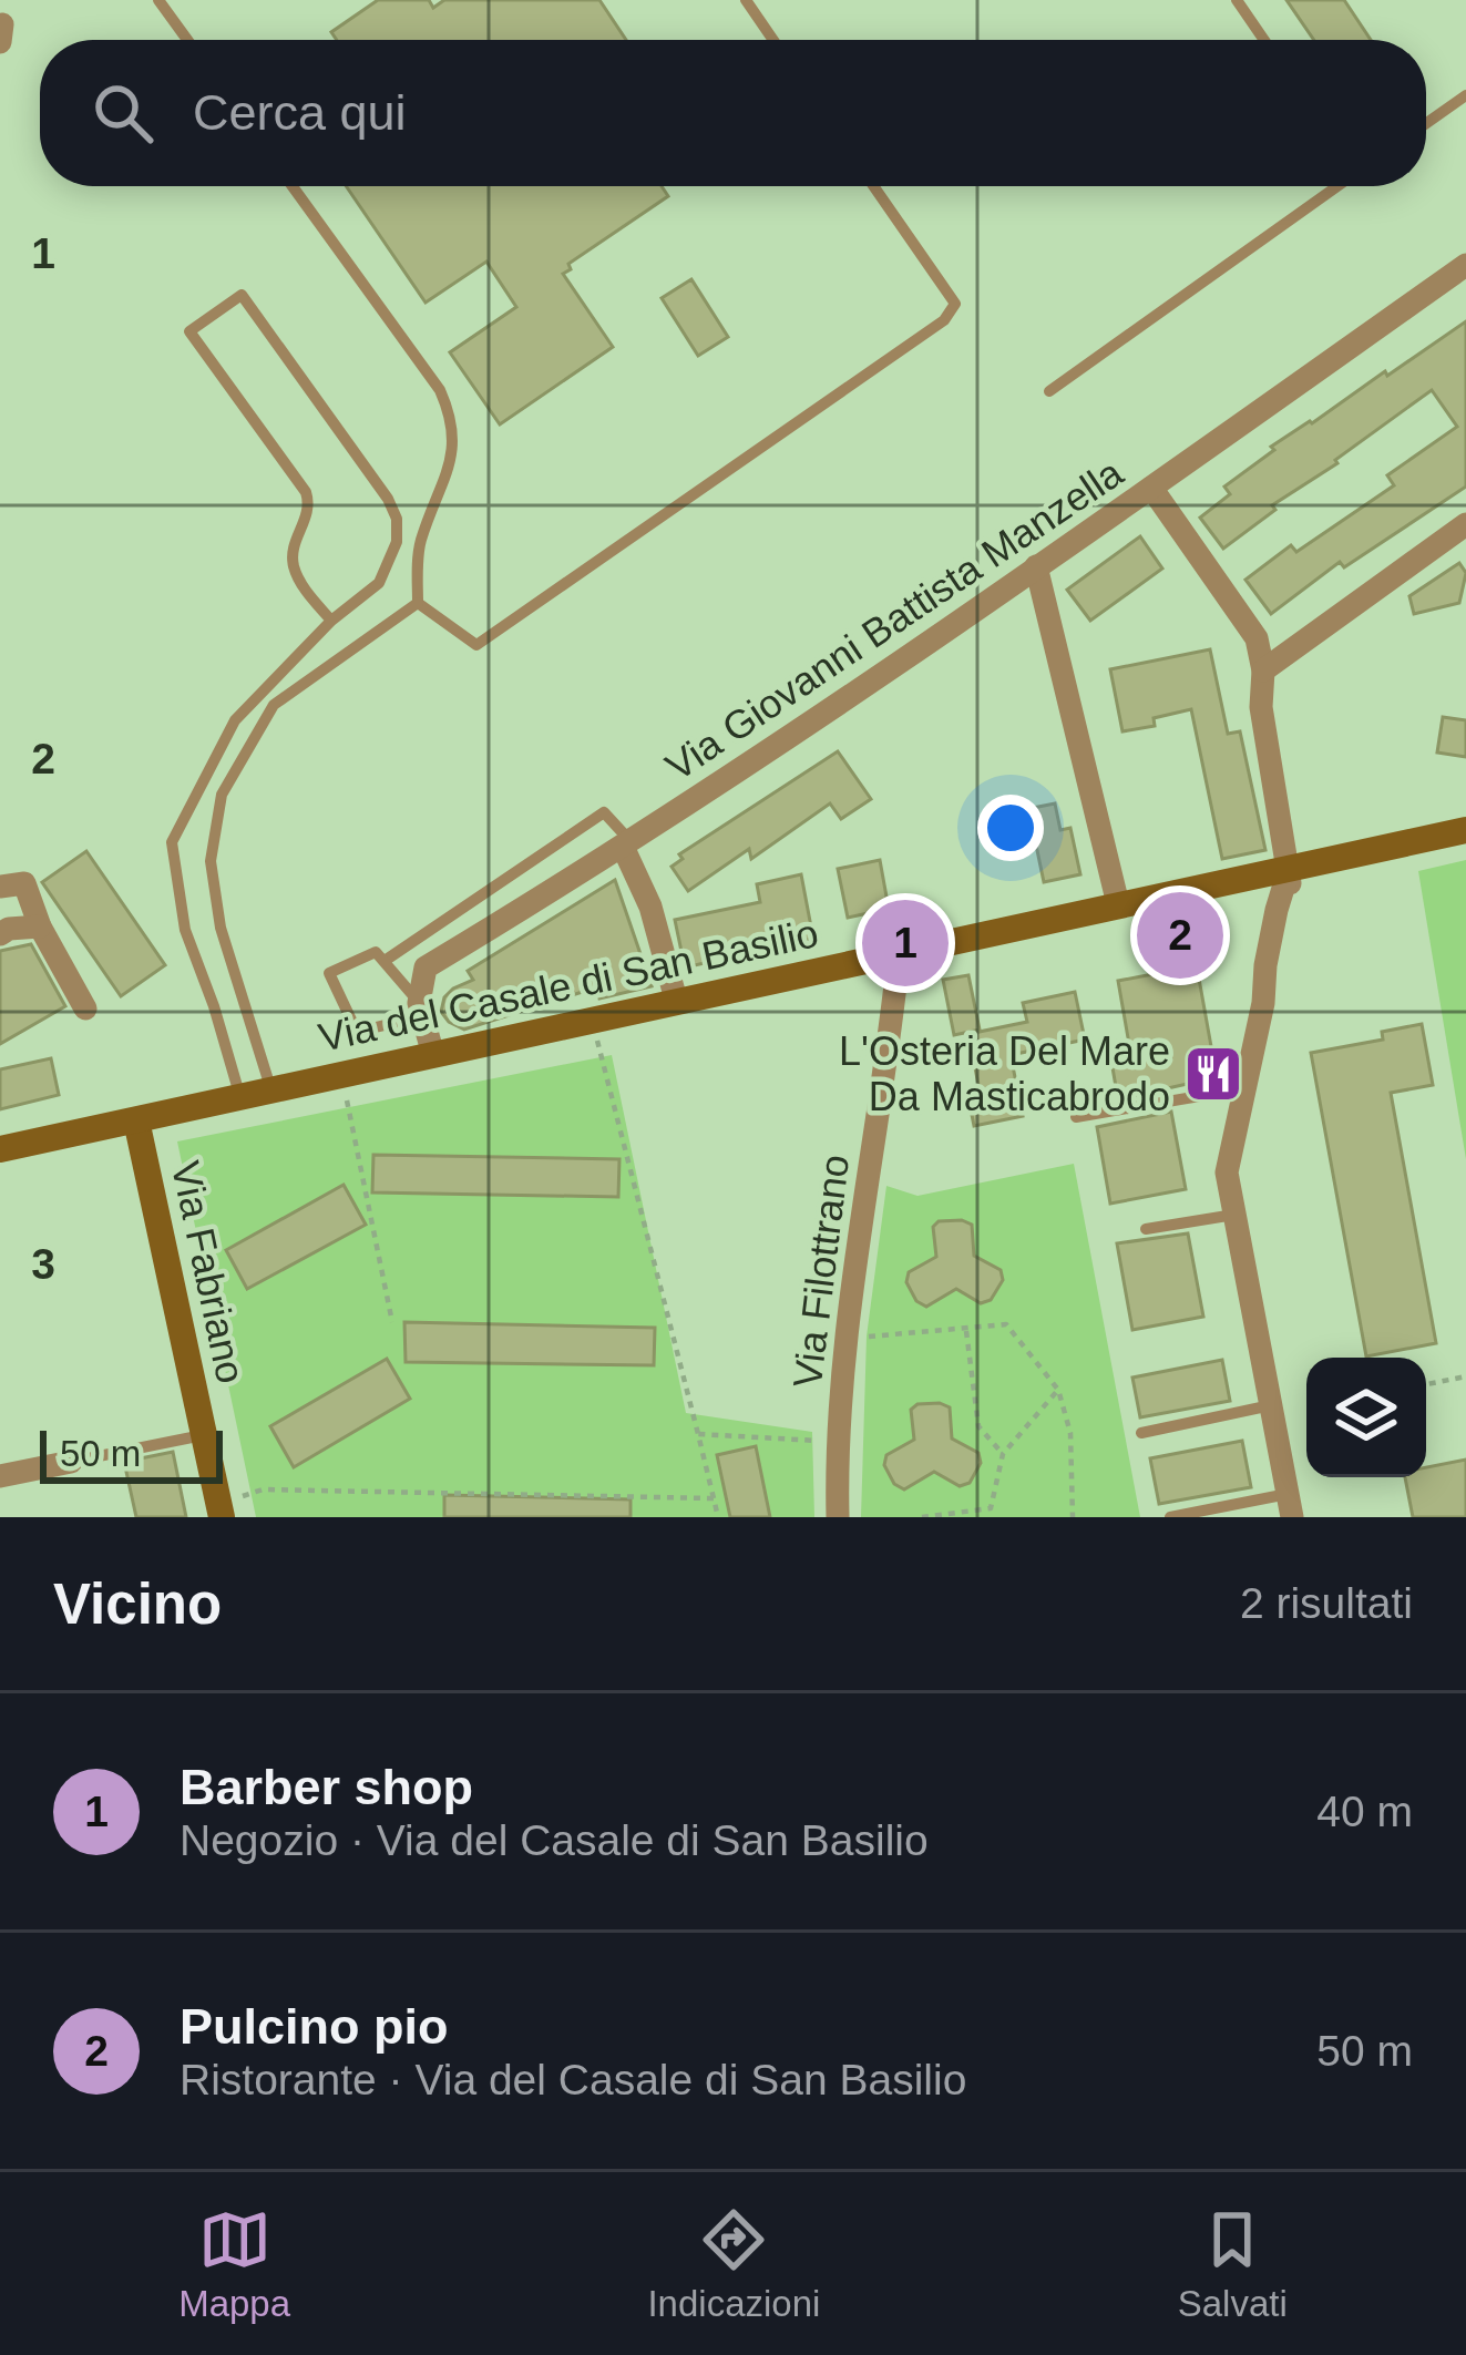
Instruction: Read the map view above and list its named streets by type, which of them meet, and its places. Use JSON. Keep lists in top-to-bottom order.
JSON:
{
  "streets": {
    "street": [
      "Via Giovanni Battista Manzella",
      "Via del Casale di San Basilio",
      "Via Filottrano",
      "Via Fabriano"
    ]
  },
  "crossings": [
    ["Via del Casale di San Basilio", "Via Filottrano"],
    ["Via del Casale di San Basilio", "Via Fabriano"]
  ],
  "places": {
    "restaurant": ["L'Osteria Del Mare Da Masticabrodo"]
  },
  "scale_bar": "50 m",
  "page": {
    "search": "Cerca qui",
    "pins": ["2", "1"],
    "scale": "50 m",
    "heading": ["Vicino", "2 risultati"],
    "list": [
      {
        "mark": "1",
        "name": "Barber shop",
        "note": "Negozio · Via del Casale di San Basilio",
        "value": "40 m"
      },
      {
        "mark": "2",
        "name": "Pulcino pio",
        "note": "Ristorante · Via del Casale di San Basilio",
        "value": "50 m"
      }
    ],
    "nav": ["Mappa", "Indicazioni", "Salvati"]
  },
  "grid": {
    "rows": ["1", "2", "3"]
  }
}
